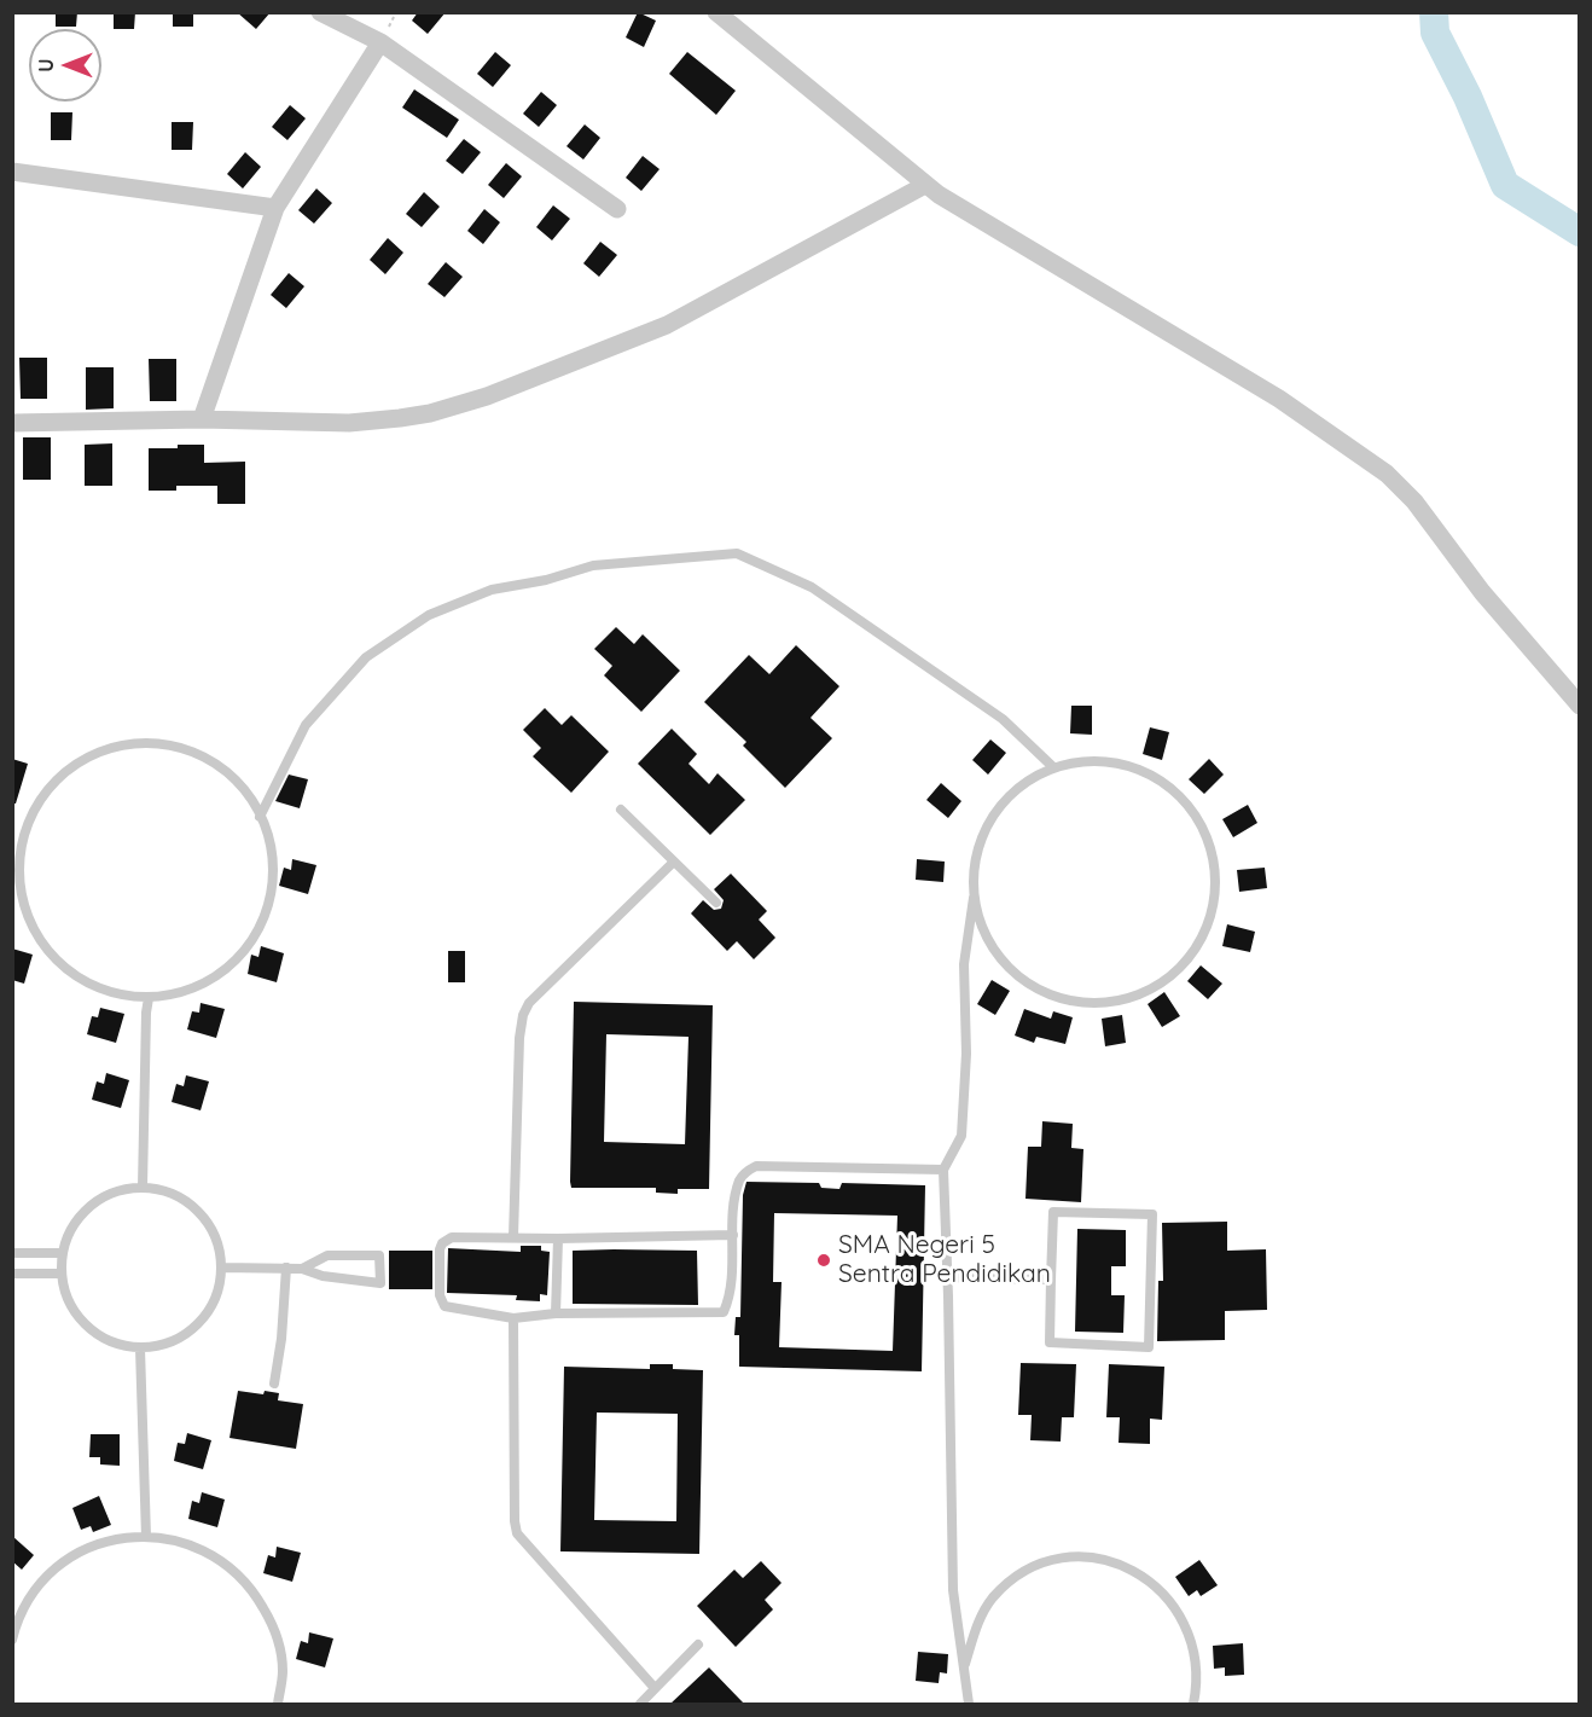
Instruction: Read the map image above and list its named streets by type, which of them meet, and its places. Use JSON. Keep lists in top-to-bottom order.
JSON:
{
  "places": ["SMA Negeri 5 Sentra Pendidikan"],
  "north": "left"
}
